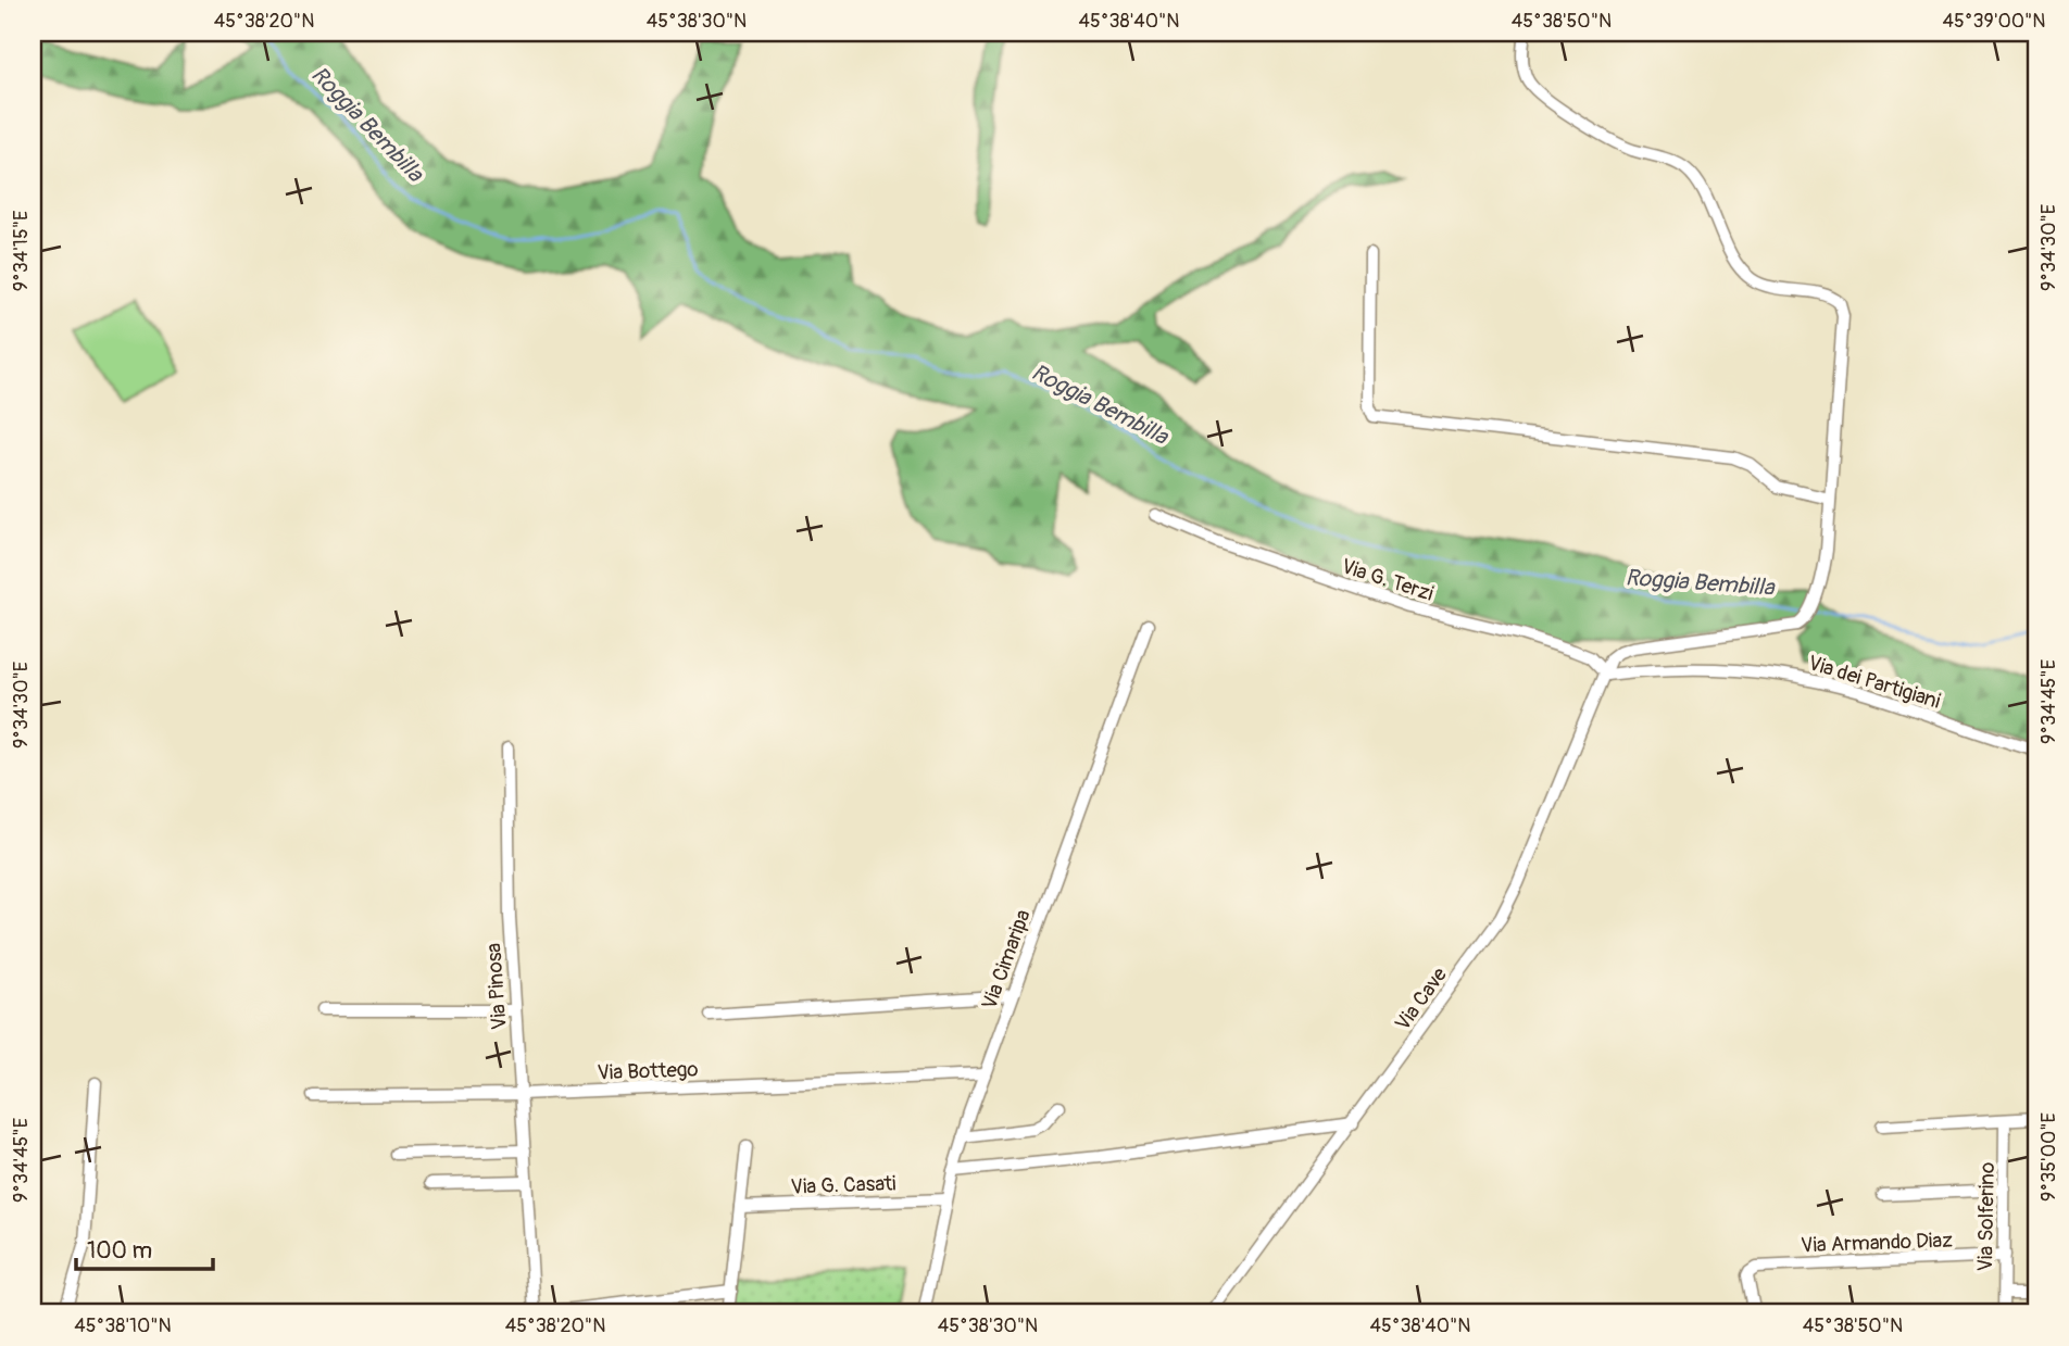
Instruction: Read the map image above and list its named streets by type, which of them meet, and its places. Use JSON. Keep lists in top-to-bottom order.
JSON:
{
  "streets": {
    "street": [
      "Via G. Terzi",
      "Via dei Partigiani",
      "Via Cimaripa",
      "Via Pinosa",
      "Via Cave",
      "Via Bottego",
      "Via G. Casati",
      "Via Solferino",
      "Via Armando Diaz"
    ]
  },
  "crossings": [
    ["Via G. Terzi", "Via dei Partigiani"],
    ["Via G. Terzi", "Via Cave"],
    ["Via dei Partigiani", "Via Cave"],
    ["Via Cimaripa", "Via Bottego"],
    ["Via Cimaripa", "Via G. Casati"],
    ["Via Pinosa", "Via Bottego"],
    ["Via Solferino", "Via Armando Diaz"]
  ],
  "water": ["Roggia Bembilla"],
  "scale_bar": "100 m",
  "coordinates": [
    "45°38'20\"N",
    "45°38'30\"N",
    "45°38'40\"N",
    "45°38'50\"N",
    "45°39'00\"N",
    "9°34'30\"E",
    "9°34'15\"E",
    "9°34'45\"E",
    "9°35'00\"E",
    "45°38'10\"N"
  ]
}
